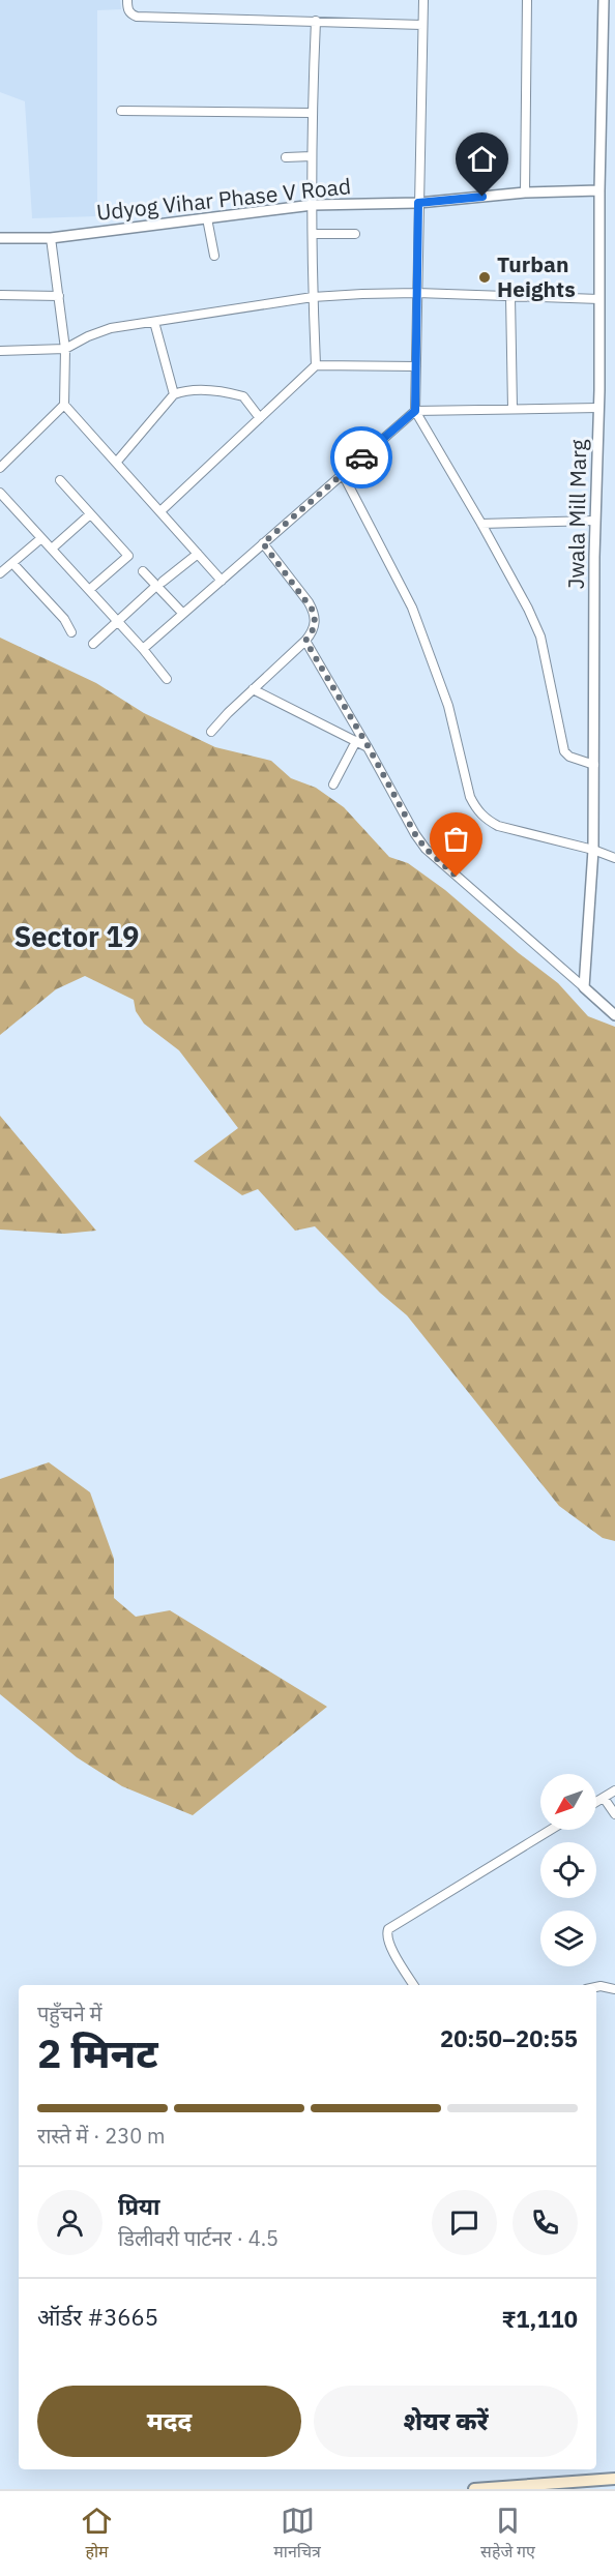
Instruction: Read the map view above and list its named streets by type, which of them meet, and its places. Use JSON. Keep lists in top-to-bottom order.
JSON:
{
  "streets": {
    "street": ["Udyog Vihar Phase V Road", "Jwala Mill Marg"]
  },
  "crossings": [
    ["Udyog Vihar Phase V Road", "Jwala Mill Marg"]
  ],
  "districts": ["Sector 19"],
  "places": ["Turban Heights"],
  "north": "bottom left",
  "page": {
    "heading": ["2 मिनट", "पहुँचने में", "20:50–20:55"],
    "panel": [
      "प्रिया",
      "डिलीवरी पार्टनर · 4.5",
      "ऑर्डर #3665",
      "₹1,110"
    ],
    "bar": "रास्ते में · 230 m",
    "buttons": ["मदद", "शेयर करें"],
    "tabs": ["होम", "मानचित्र", "सहेजे गए"]
  }
}
